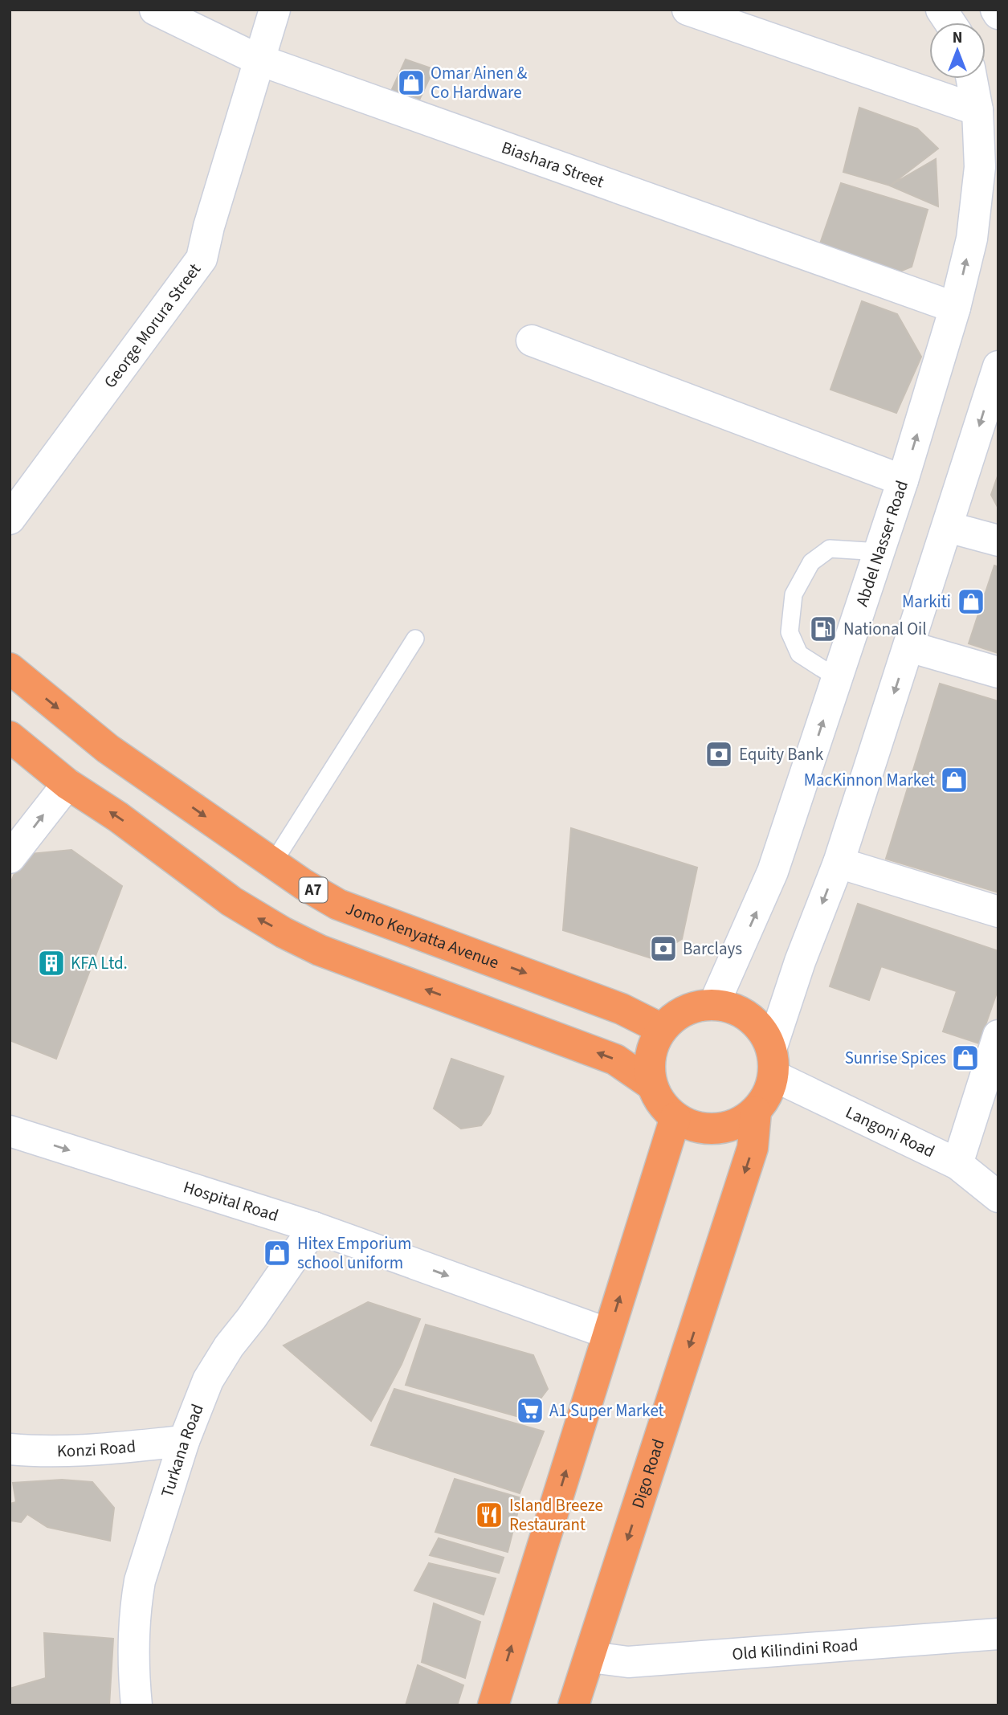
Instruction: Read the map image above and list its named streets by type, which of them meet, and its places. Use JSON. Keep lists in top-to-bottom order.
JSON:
{
  "streets": {
    "highway": ["A7", "Jomo Kenyatta Avenue", "Digo Road"],
    "street": [
      "Biashara Street",
      "George Morura Street",
      "Abdel Nasser Road",
      "Langoni Road",
      "Hospital Road",
      "Konzi Road",
      "Turkana Road",
      "Old Kilindini Road"
    ]
  },
  "crossings": [
    ["Biashara Street", "George Morura Street"],
    ["Biashara Street", "Abdel Nasser Road"],
    ["Abdel Nasser Road", "Jomo Kenyatta Avenue"],
    ["Abdel Nasser Road", "Langoni Road"],
    ["Abdel Nasser Road", "Digo Road"],
    ["Jomo Kenyatta Avenue", "Langoni Road"],
    ["Jomo Kenyatta Avenue", "Digo Road"],
    ["Langoni Road", "Digo Road"],
    ["Hospital Road", "Turkana Road"],
    ["Konzi Road", "Turkana Road"],
    ["Digo Road", "Old Kilindini Road"]
  ],
  "one_way": ["Hospital Road"],
  "places": {
    "shop": [
      "Omar Ainen & Co Hardware",
      "Markiti",
      "MacKinnon Market",
      "Sunrise Spices",
      "Hitex Emporium school uniform"
    ],
    "fuel station": ["National Oil"],
    "bank": ["Equity Bank", "Barclays"],
    "building": ["KFA Ltd."],
    "supermarket": ["A1 Super Market"],
    "restaurant": ["Island Breeze Restaurant"]
  },
  "north": "top"
}
